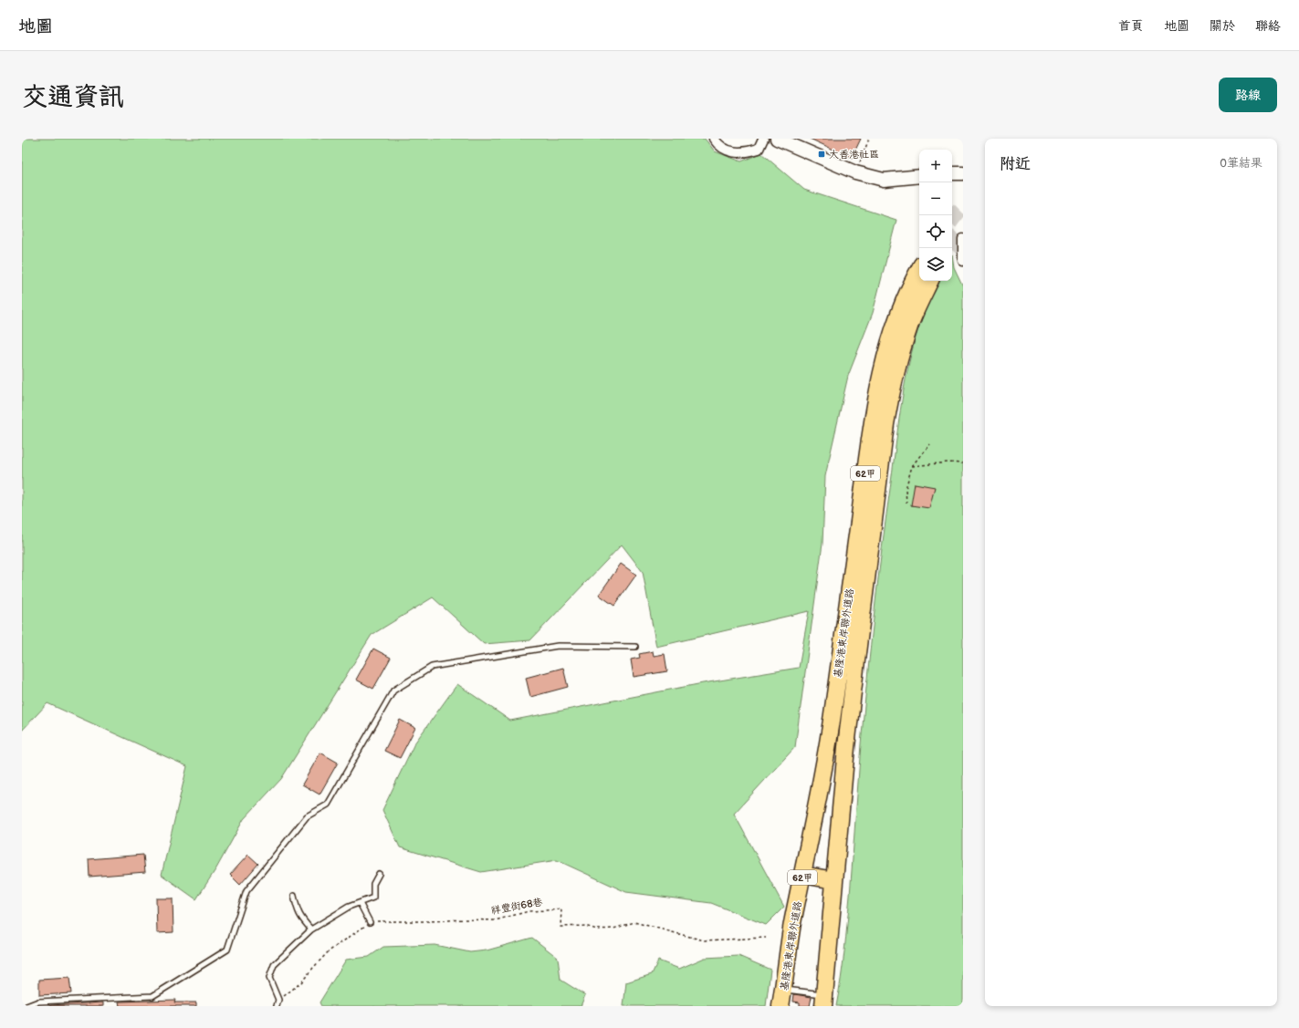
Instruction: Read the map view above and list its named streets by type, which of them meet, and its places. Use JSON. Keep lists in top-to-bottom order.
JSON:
{
  "streets": {
    "highway": ["62甲", "基隆港東岸聯外道路"],
    "path": ["祥豐街68巷"]
  },
  "places": {
    "transit": ["大香港社區"]
  },
  "page": {
    "header": "地圖",
    "nav": [
      "首頁",
      "地圖",
      "關於",
      "聯絡"
    ],
    "buttons": "路線",
    "title": "交通資訊",
    "heading": ["附近", "0筆結果"],
    "map_buttons": ["+", "−"]
  }
}
